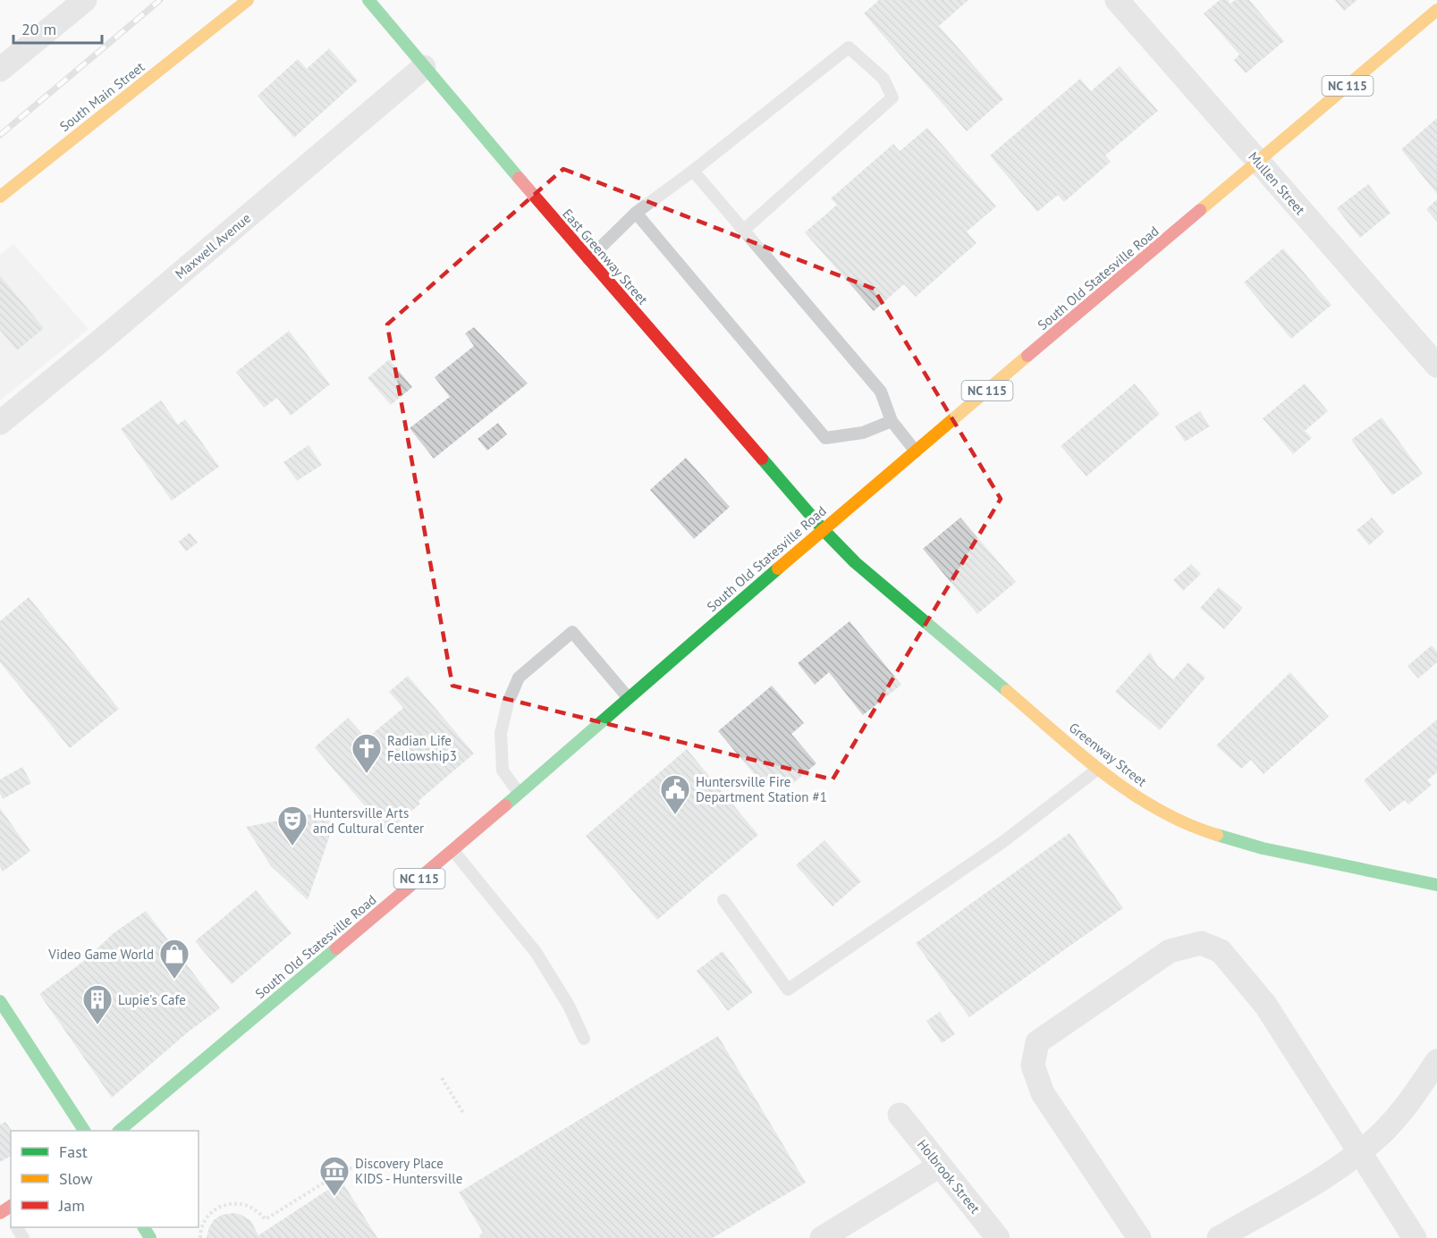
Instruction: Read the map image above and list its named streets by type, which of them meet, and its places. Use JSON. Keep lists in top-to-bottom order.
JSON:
{
  "streets": {
    "main road": [
      "NC 115",
      "South Main Street",
      "East Greenway Street",
      "South Old Statesville Road",
      "Greenway Street"
    ],
    "street": ["Mullen Street", "Maxwell Avenue", "Holbrook Street"]
  },
  "crossings": [
    ["Mullen Street", "South Old Statesville Road"],
    ["Maxwell Avenue", "East Greenway Street"],
    ["East Greenway Street", "South Old Statesville Road"],
    ["East Greenway Street", "Greenway Street"],
    ["South Old Statesville Road", "Greenway Street"]
  ],
  "places": {
    "church": ["Radian Life Fellowship3"],
    "public building": ["Huntersville Fire Department Station #1"],
    "theatre": ["Huntersville Arts and Cultural Center"],
    "shop": ["Video Game World"],
    "building": ["Lupie's Cafe"],
    "museum": ["Discovery Place KIDS - Huntersville"]
  },
  "legend": ["Fast", "Slow", "Jam"],
  "scale_bar": "20 m"
}
